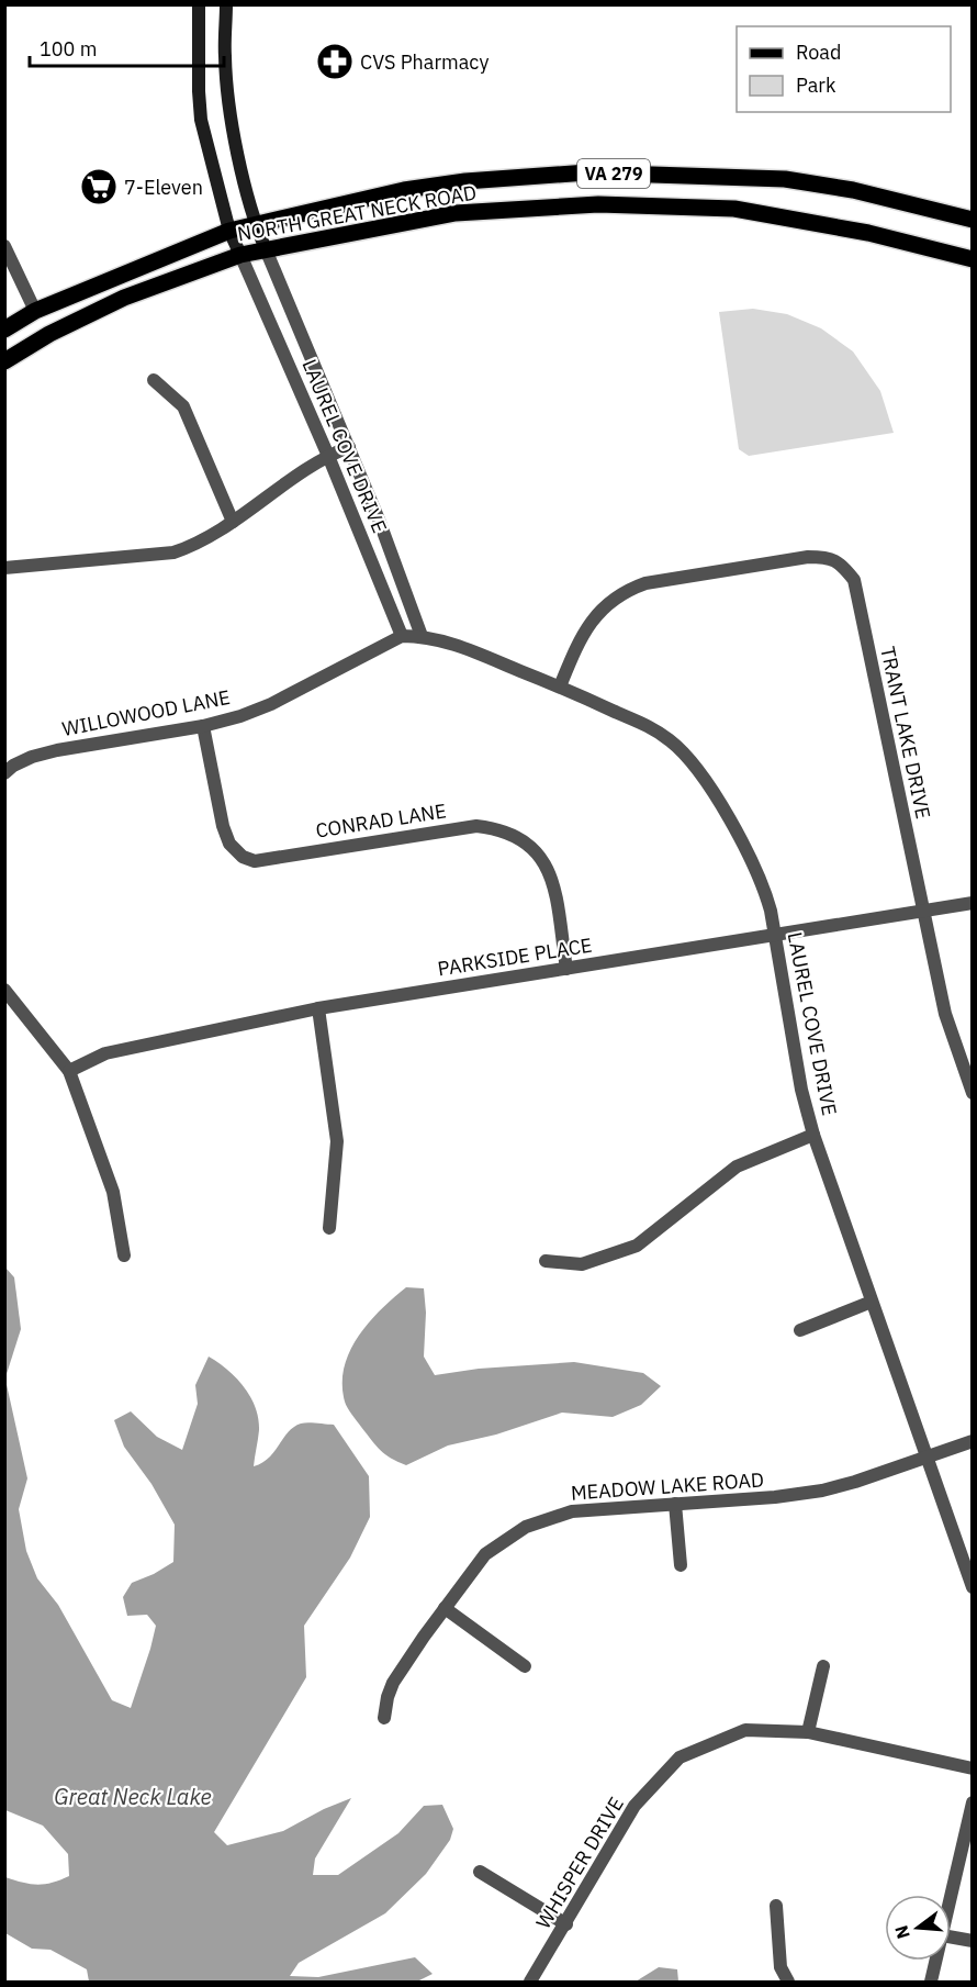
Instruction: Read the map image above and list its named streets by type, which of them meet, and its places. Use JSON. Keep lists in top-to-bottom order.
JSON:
{
  "streets": {
    "main road": ["VA 279", "NORTH GREAT NECK ROAD"],
    "street": [
      "LAUREL COVE DRIVE",
      "WILLOWOOD LANE",
      "TRANT LAKE DRIVE",
      "CONRAD LANE",
      "PARKSIDE PLACE",
      "MEADOW LAKE ROAD",
      "WHISPER DRIVE"
    ]
  },
  "crossings": [
    ["NORTH GREAT NECK ROAD", "LAUREL COVE DRIVE"],
    ["LAUREL COVE DRIVE", "WILLOWOOD LANE"],
    ["LAUREL COVE DRIVE", "TRANT LAKE DRIVE"],
    ["LAUREL COVE DRIVE", "PARKSIDE PLACE"],
    ["LAUREL COVE DRIVE", "MEADOW LAKE ROAD"],
    ["WILLOWOOD LANE", "CONRAD LANE"],
    ["TRANT LAKE DRIVE", "PARKSIDE PLACE"],
    ["CONRAD LANE", "PARKSIDE PLACE"]
  ],
  "water": ["Great Neck Lake"],
  "places": {
    "pharmacy": ["CVS Pharmacy"],
    "supermarket": ["7-Eleven"]
  },
  "legend": ["Road", "Park"],
  "scale_bar": "100 m",
  "north": "left"
}
